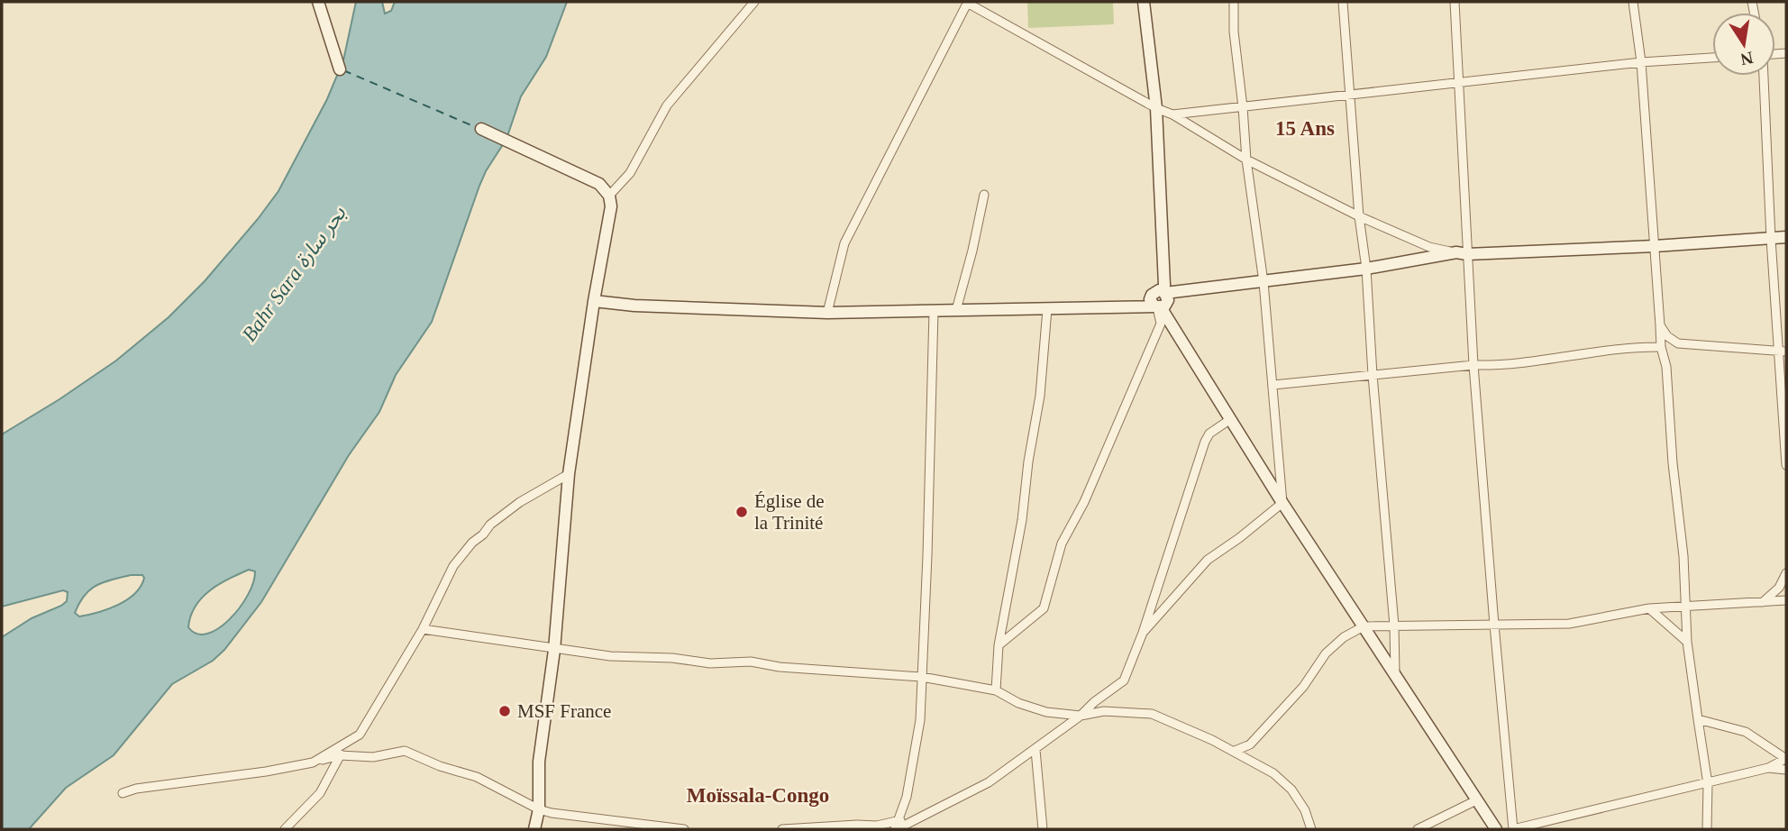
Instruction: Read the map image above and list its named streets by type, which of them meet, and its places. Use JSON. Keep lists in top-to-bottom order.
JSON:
{
  "districts": ["15 Ans", "Moïssala-Congo"],
  "water": ["Bahr Sara بحر سارة"],
  "places": ["Église de la Trinité", "MSF France"],
  "north": "bottom"
}
